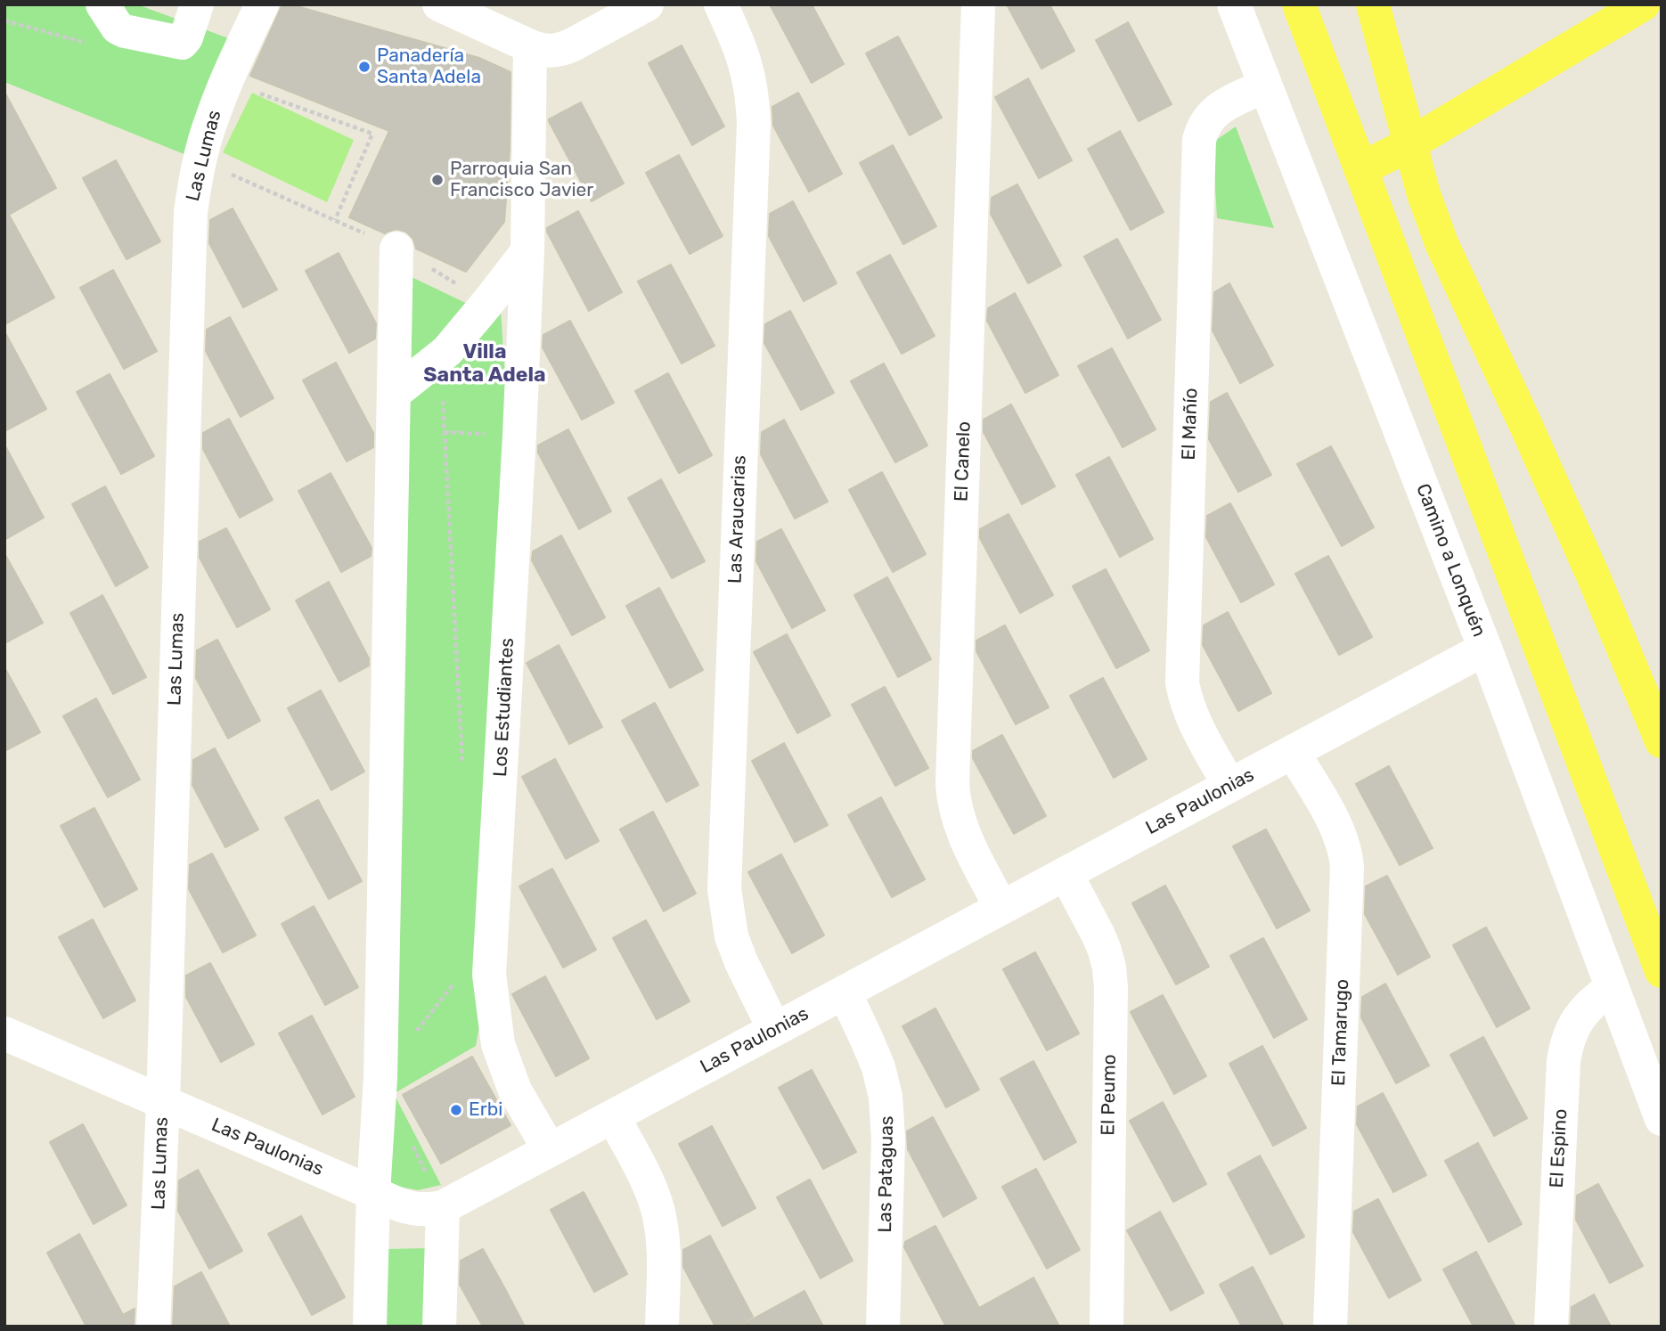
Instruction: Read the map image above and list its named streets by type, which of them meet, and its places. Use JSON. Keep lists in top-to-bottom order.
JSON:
{
  "streets": {
    "street": [
      "Las Lumas",
      "El Mañío",
      "El Canelo",
      "Las Araucarias",
      "Camino a Lonquén",
      "Los Estudiantes",
      "Las Paulonias",
      "El Tamarugo",
      "El Peumo",
      "El Espino",
      "Las Pataguas"
    ]
  },
  "crossings": [
    ["Las Lumas", "Las Paulonias"],
    ["El Mañío", "Camino a Lonquén"],
    ["El Mañío", "Las Paulonias"],
    ["El Canelo", "Las Paulonias"],
    ["Las Araucarias", "Las Paulonias"],
    ["Camino a Lonquén", "Las Paulonias"],
    ["Camino a Lonquén", "El Espino"],
    ["Los Estudiantes", "Las Paulonias"],
    ["Las Paulonias", "El Tamarugo"],
    ["Las Paulonias", "El Peumo"],
    ["Las Paulonias", "Las Pataguas"]
  ],
  "districts": ["Villa Santa Adela"],
  "places": ["Panadería Santa Adela", "Parroquia San Francisco Javier", "Erbi"]
}
